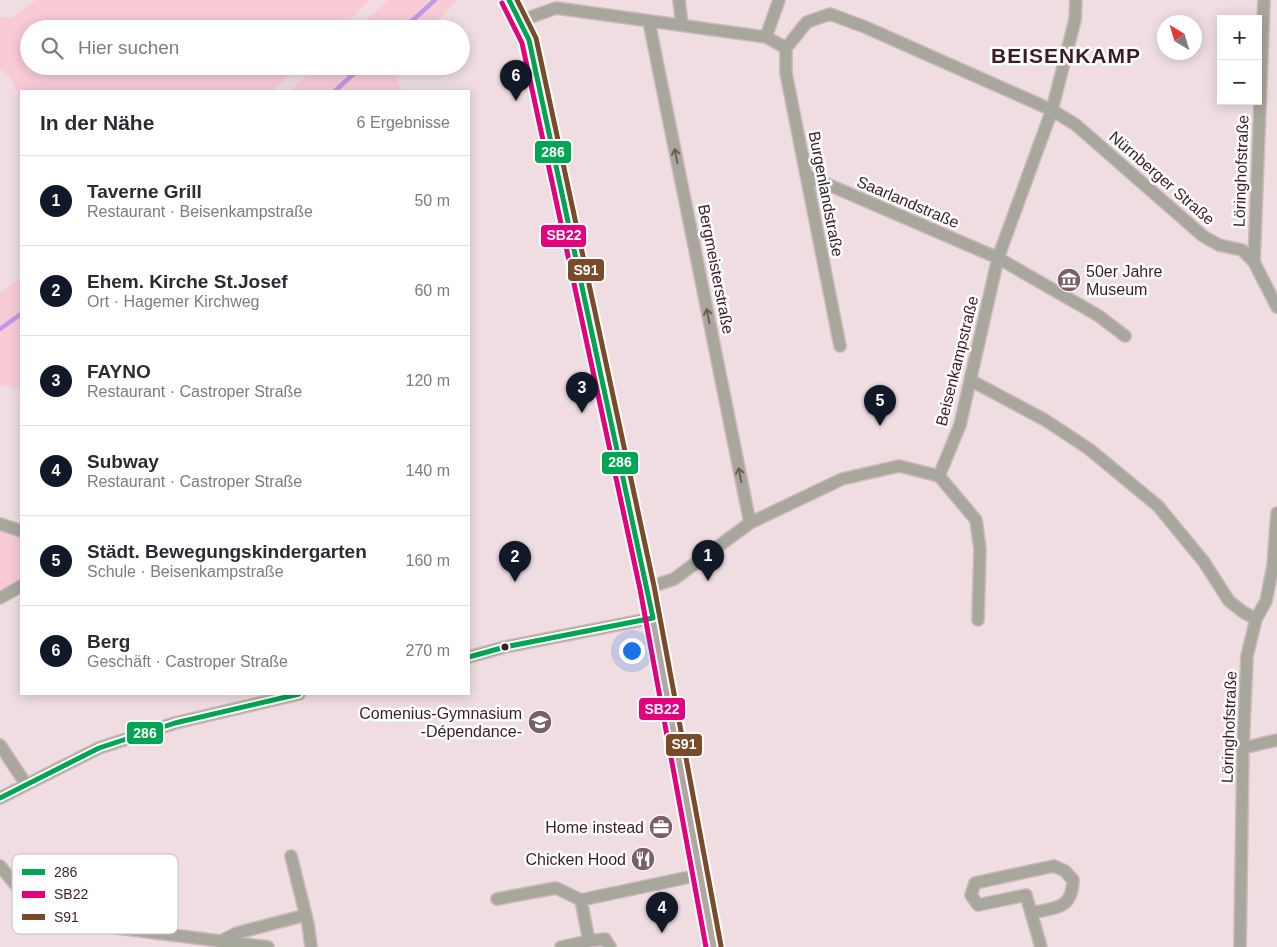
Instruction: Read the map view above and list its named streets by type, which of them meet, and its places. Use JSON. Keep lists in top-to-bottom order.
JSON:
{
  "streets": {
    "street": [
      "Löringhofstraße",
      "Nürnberger Straße",
      "Burgenlandstraße",
      "Saarlandstraße",
      "Bergmeisterstraße",
      "Beisenkampstraße"
    ]
  },
  "crossings": [
    ["Löringhofstraße", "Nürnberger Straße"],
    ["Nürnberger Straße", "Burgenlandstraße"],
    ["Nürnberger Straße", "Beisenkampstraße"],
    ["Burgenlandstraße", "Saarlandstraße"],
    ["Saarlandstraße", "Beisenkampstraße"]
  ],
  "one_way": ["Bergmeisterstraße"],
  "districts": ["BEISENKAMP"],
  "places": {
    "museum": ["50er Jahre Museum"],
    "school or university": ["Comenius-Gymnasium -Dépendance-"],
    "office": ["Home instead"],
    "restaurant": ["Chicken Hood"]
  },
  "lines": ["transit line 286", "transit line S91", "transit line SB22"],
  "legend": ["286", "SB22", "S91"],
  "north": "top left",
  "page": {
    "map_buttons": ["+", "−"],
    "search": "Hier suchen",
    "pins": [
      "6",
      "3",
      "5",
      "1",
      "2",
      "4"
    ],
    "heading": ["In der Nähe", "6 Ergebnisse"],
    "list": [
      {
        "mark": "1",
        "name": "Taverne Grill",
        "note": "Restaurant · Beisenkampstraße",
        "value": "50 m"
      },
      {
        "mark": "2",
        "name": "Ehem. Kirche St.Josef",
        "note": "Ort · Hagemer Kirchweg",
        "value": "60 m"
      },
      {
        "mark": "3",
        "name": "FAYNO",
        "note": "Restaurant · Castroper Straße",
        "value": "120 m"
      },
      {
        "mark": "4",
        "name": "Subway",
        "note": "Restaurant · Castroper Straße",
        "value": "140 m"
      },
      {
        "mark": "5",
        "name": "Städt. Bewegungskindergarten",
        "note": "Schule · Beisenkampstraße",
        "value": "160 m"
      },
      {
        "mark": "6",
        "name": "Berg",
        "note": "Geschäft · Castroper Straße",
        "value": "270 m"
      }
    ]
  }
}
